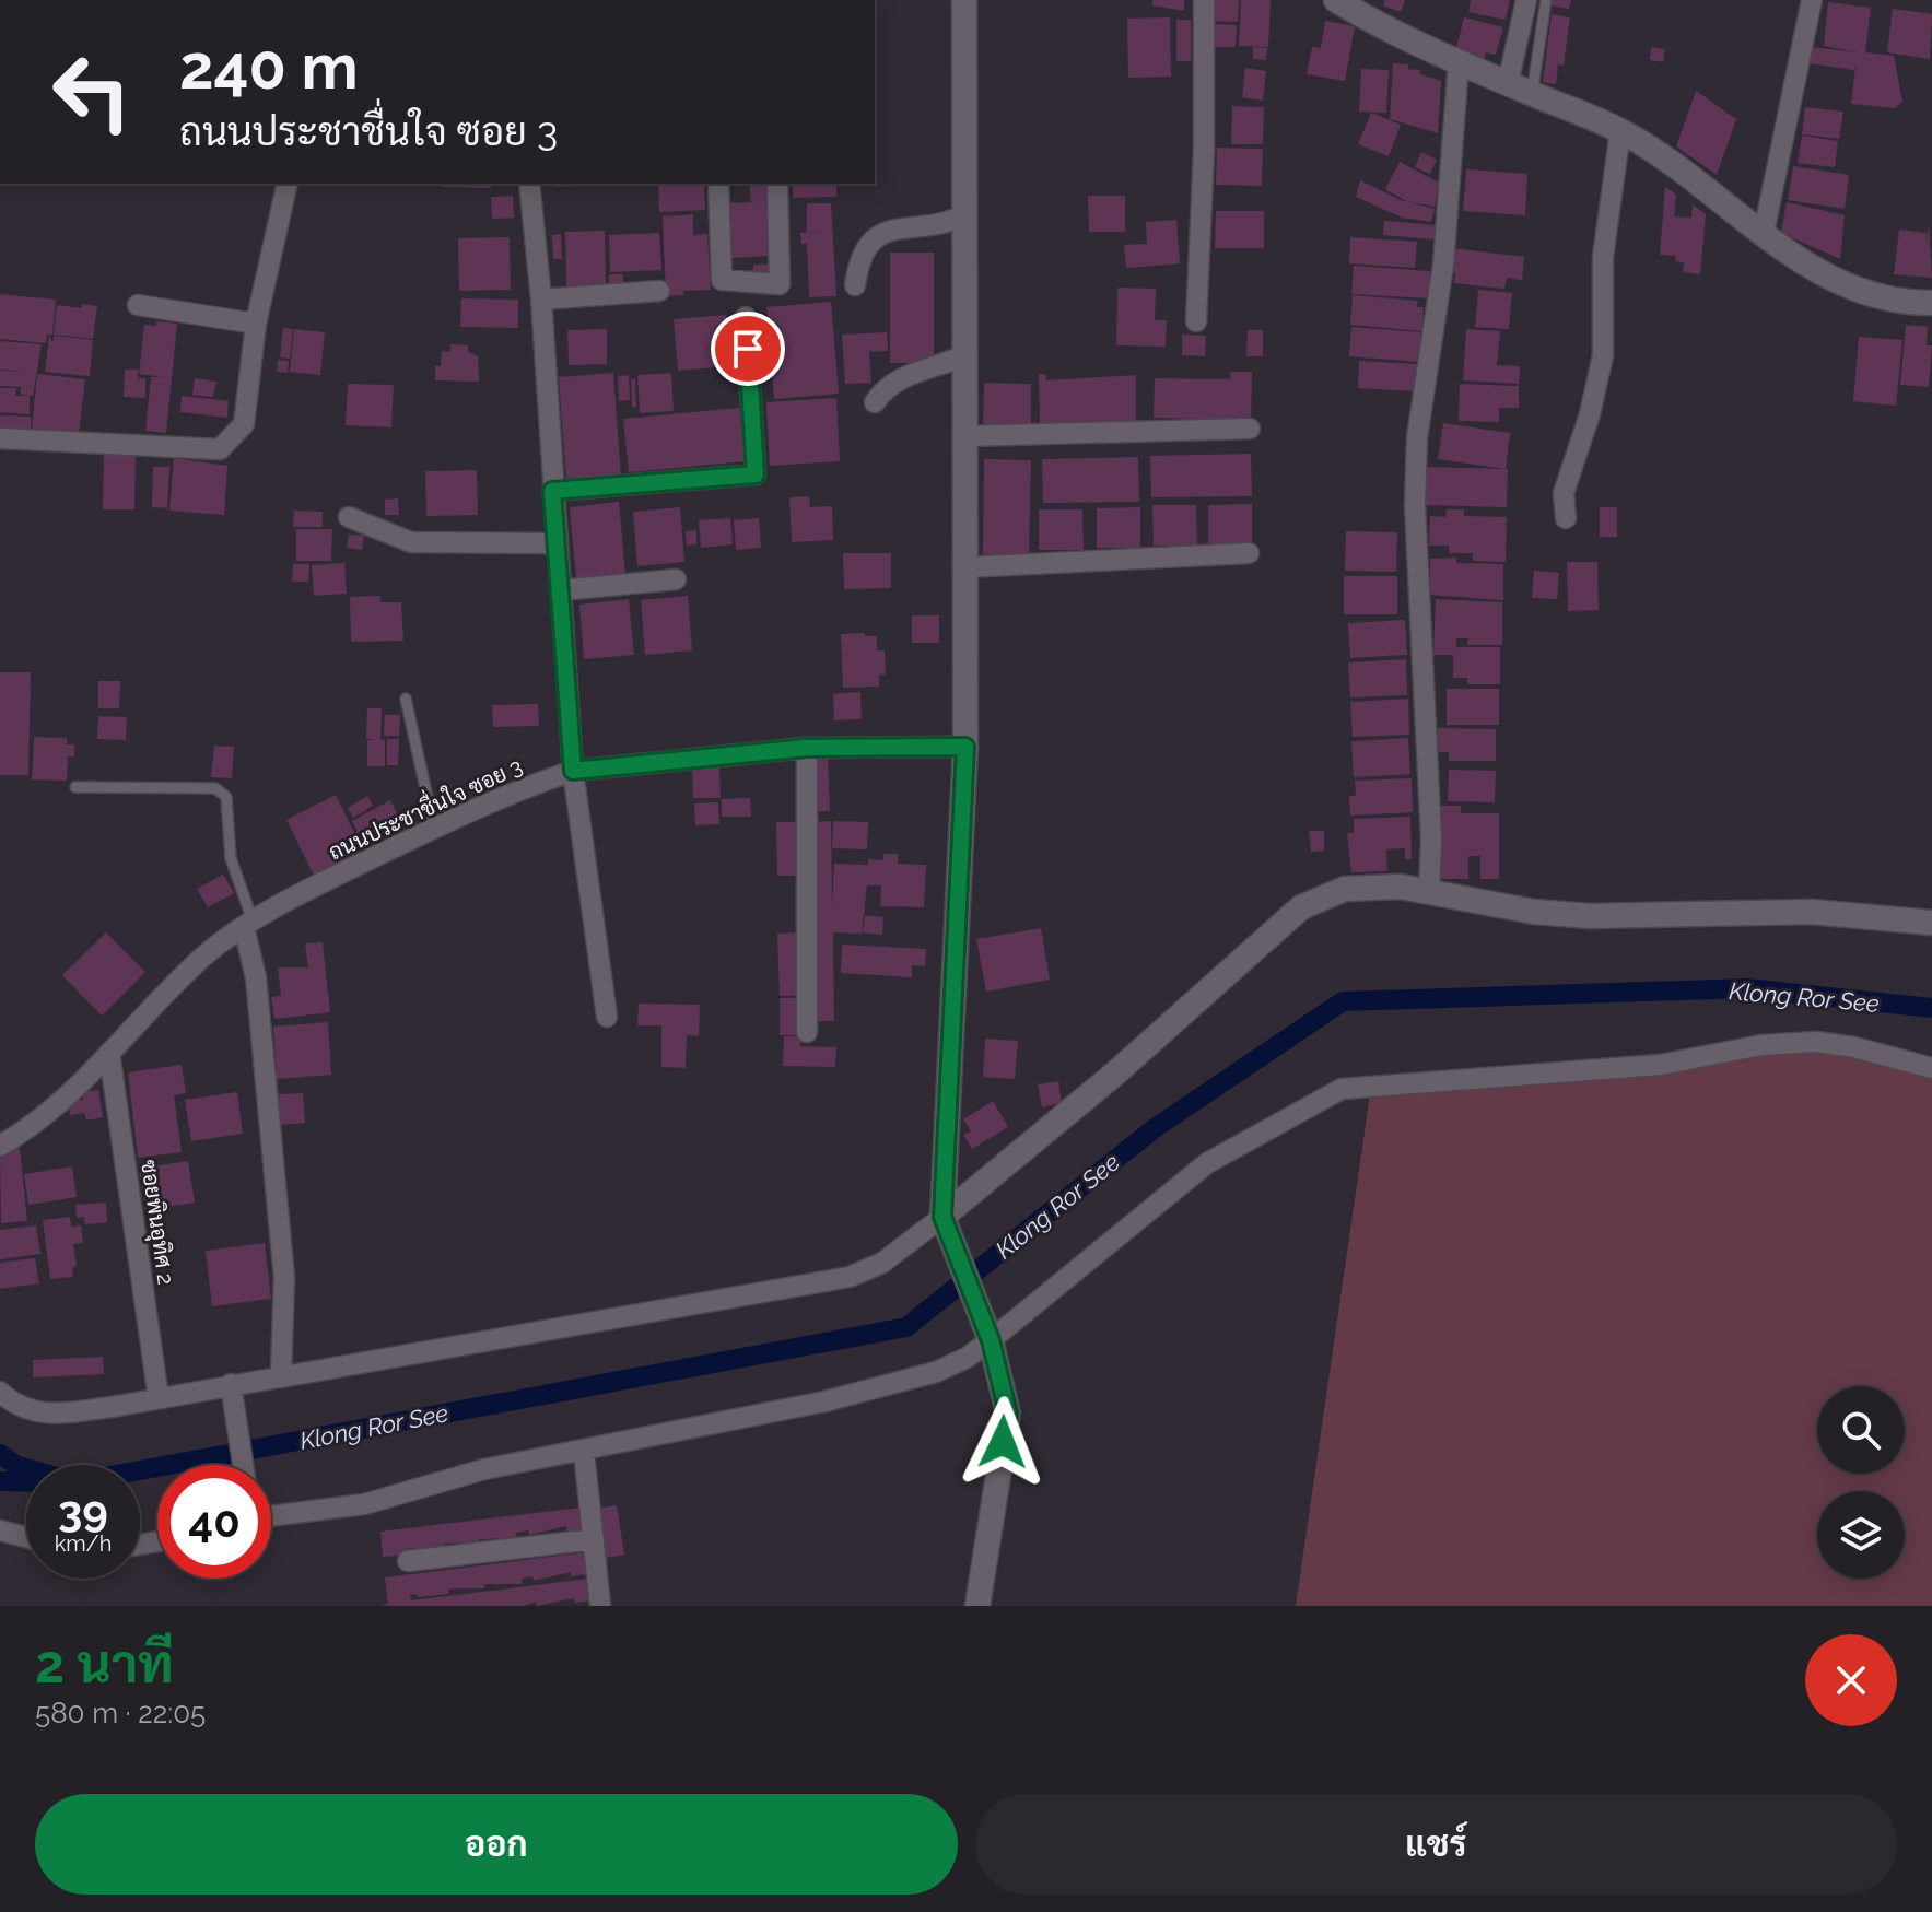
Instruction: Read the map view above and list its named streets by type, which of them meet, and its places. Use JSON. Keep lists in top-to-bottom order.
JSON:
{
  "streets": {
    "street": ["ถนนประชาชื่นใจ ซอย 3", "ซอยพินอุทิศ 2"]
  },
  "crossings": [
    ["ถนนประชาชื่นใจ ซอย 3", "ซอยพินอุทิศ 2"]
  ],
  "water": ["Klong Ror See"],
  "page": {
    "turn": ["240 m", "ถนนประชาชื่นใจ ซอย 3"],
    "speed": "39 km/h",
    "limit": "40",
    "heading": ["2 นาที", "580 m · 22:05"],
    "buttons": ["ออก", "แชร์"]
  }
}
